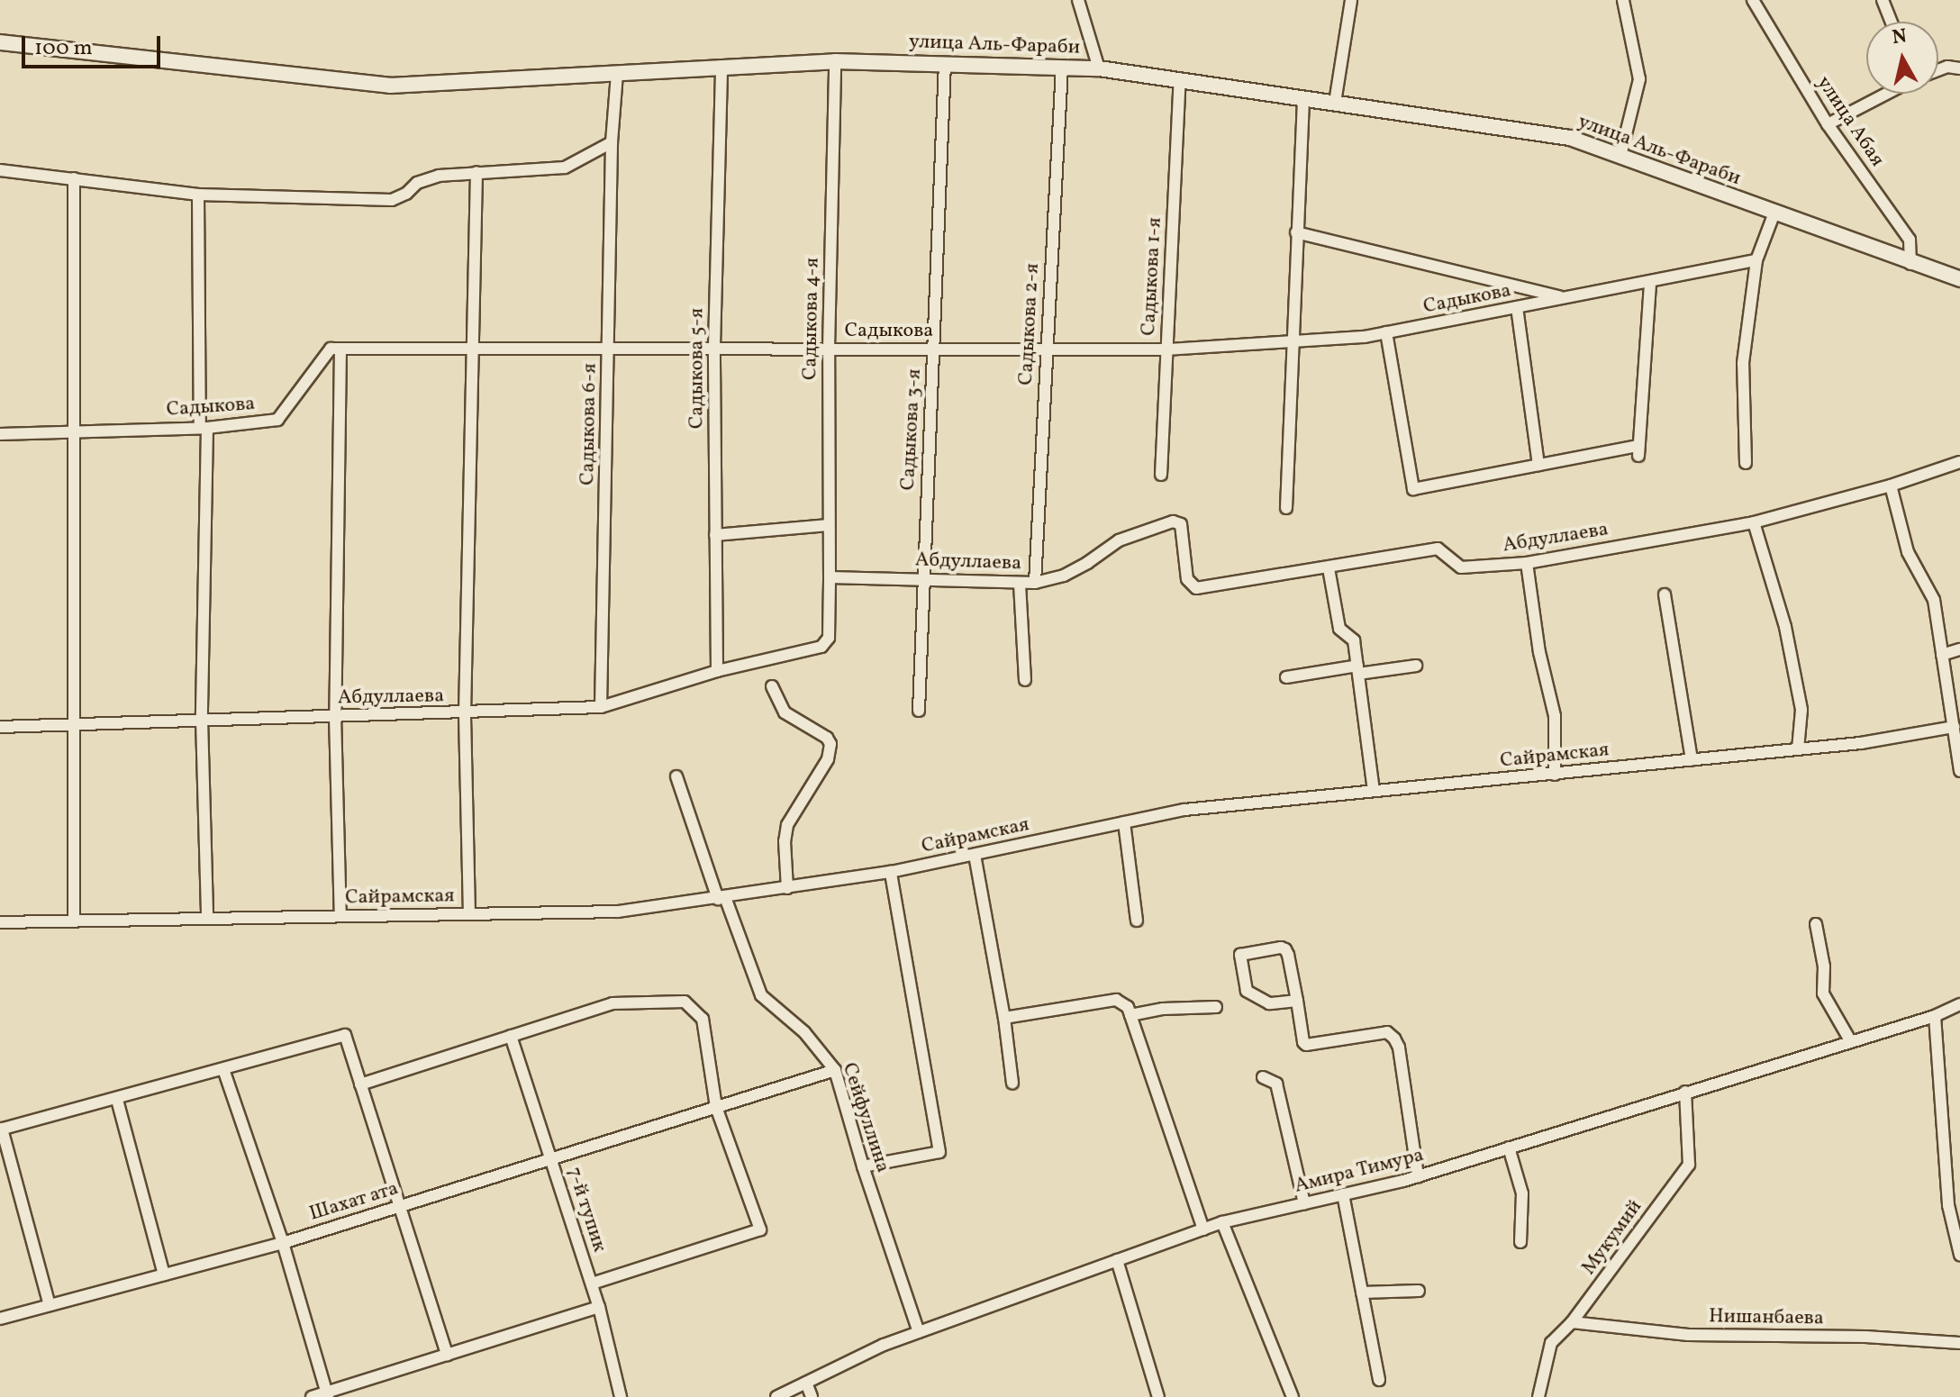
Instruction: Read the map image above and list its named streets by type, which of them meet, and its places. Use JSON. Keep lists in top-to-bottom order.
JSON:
{
  "streets": {
    "main road": ["улица Аль-Фараби"],
    "street": [
      "улица Абая",
      "Садыкова 1-я",
      "Садыкова",
      "Садыкова 4-я",
      "Садыкова 2-я",
      "Садыкова 5-я",
      "Садыкова 6-я",
      "Садыкова 3-я",
      "Абдуллаева",
      "Сайрамская",
      "Сейфуллина",
      "Амира Тимура",
      "Шахат ата",
      "7-й тупик",
      "Мукумий",
      "Нишанбаева"
    ]
  },
  "crossings": [
    ["улица Аль-Фараби", "улица Абая"],
    ["улица Аль-Фараби", "Садыкова 1-я"],
    ["улица Аль-Фараби", "Садыкова 4-я"],
    ["улица Аль-Фараби", "Садыкова 2-я"],
    ["улица Аль-Фараби", "Садыкова 5-я"],
    ["улица Аль-Фараби", "Садыкова 6-я"],
    ["улица Аль-Фараби", "Садыкова 3-я"],
    ["Садыкова 1-я", "Садыкова"],
    ["Садыкова", "Садыкова 4-я"],
    ["Садыкова", "Садыкова 2-я"],
    ["Садыкова", "Садыкова 5-я"],
    ["Садыкова", "Садыкова 6-я"],
    ["Садыкова", "Садыкова 3-я"],
    ["Садыкова 4-я", "Абдуллаева"],
    ["Садыкова 2-я", "Абдуллаева"],
    ["Садыкова 5-я", "Абдуллаева"],
    ["Садыкова 6-я", "Абдуллаева"],
    ["Садыкова 3-я", "Абдуллаева"],
    ["Сайрамская", "Сейфуллина"],
    ["Сейфуллина", "Амира Тимура"],
    ["Сейфуллина", "Шахат ата"],
    ["Амира Тимура", "Мукумий"],
    ["Шахат ата", "7-й тупик"],
    ["Мукумий", "Нишанбаева"]
  ],
  "scale_bar": "100 m",
  "north": "top"
}
